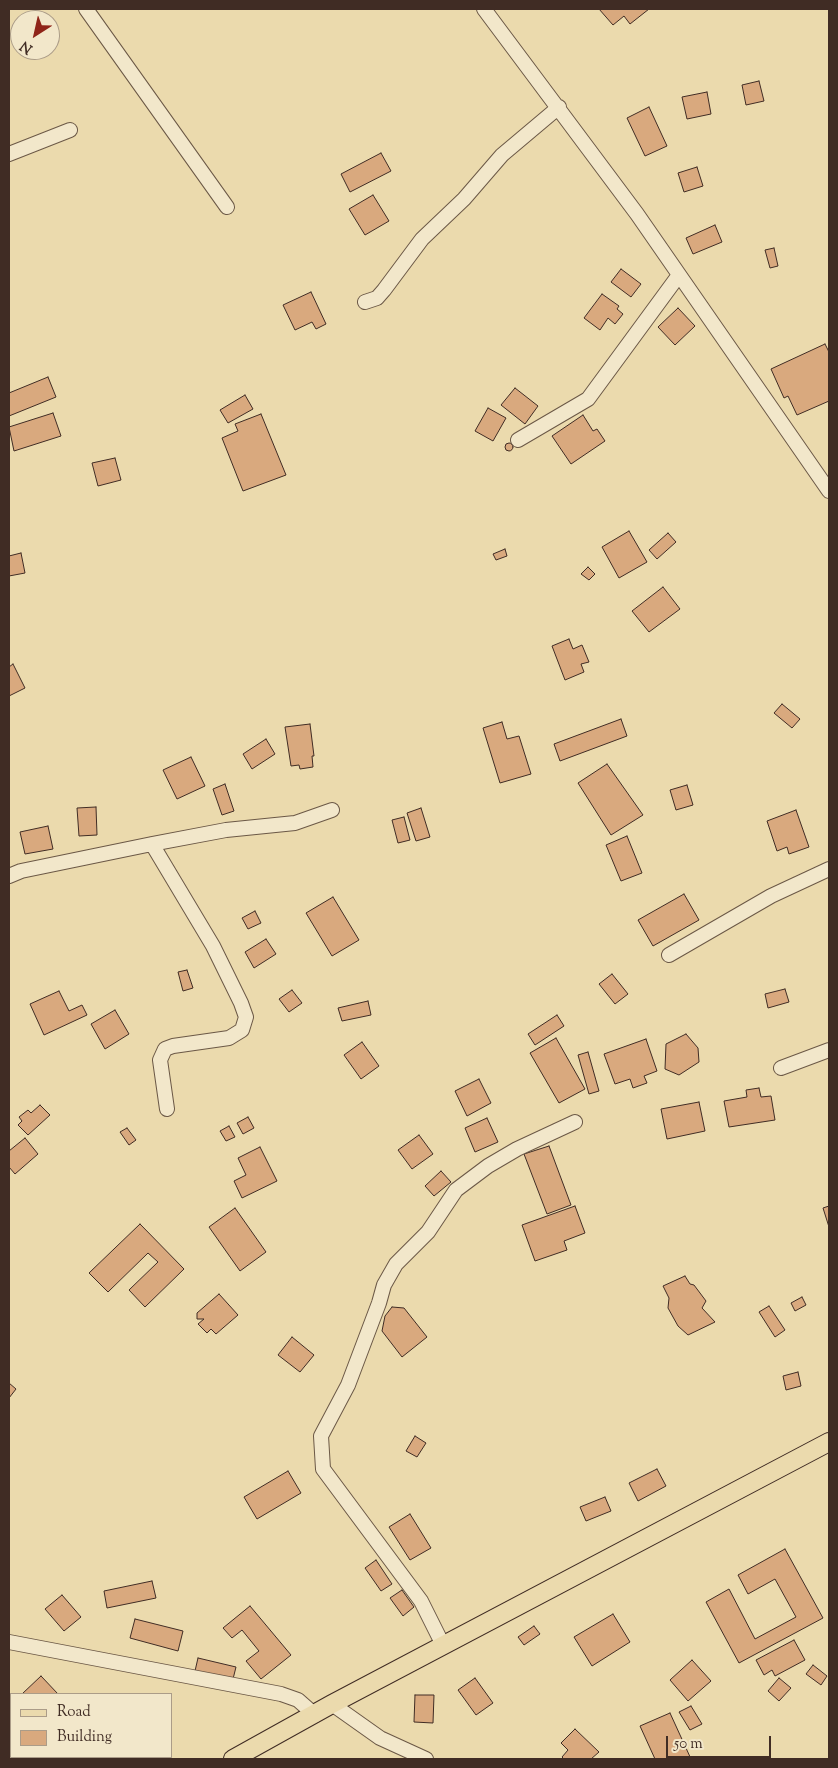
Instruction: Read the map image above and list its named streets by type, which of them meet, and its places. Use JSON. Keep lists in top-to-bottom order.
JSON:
{
  "legend": ["Road", "Building"],
  "scale_bar": "50 m",
  "north": "bottom left"
}
